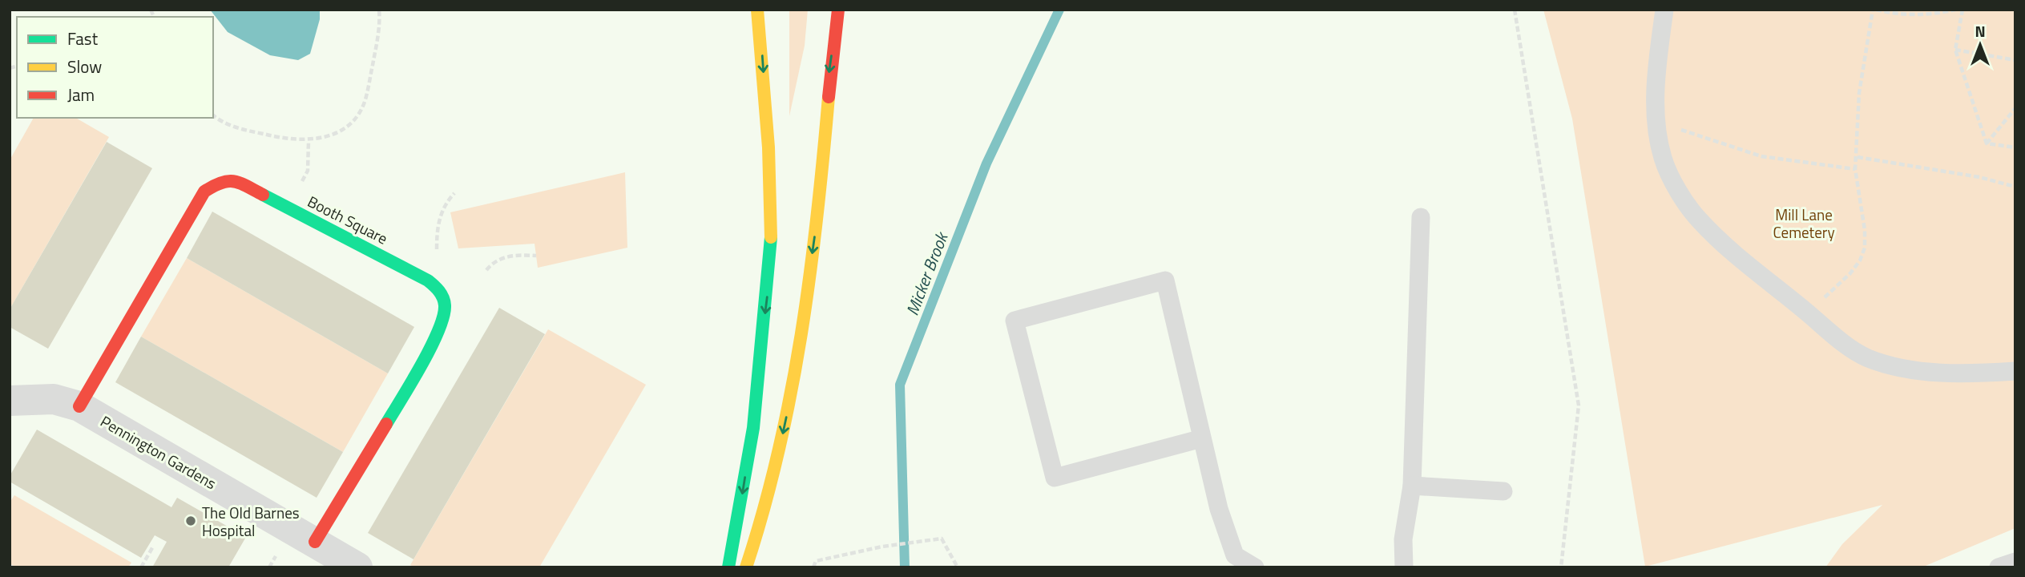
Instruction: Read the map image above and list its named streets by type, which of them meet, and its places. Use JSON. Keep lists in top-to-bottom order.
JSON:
{
  "streets": {
    "main road": ["Booth Square"],
    "street": ["Pennington Gardens"]
  },
  "crossings": [
    ["Booth Square", "Pennington Gardens"]
  ],
  "water": ["Micker Brook"],
  "parks": ["Mill Lane Cemetery"],
  "places": ["The Old Barnes Hospital"],
  "legend": ["Fast", "Slow", "Jam"],
  "north": "top"
}
